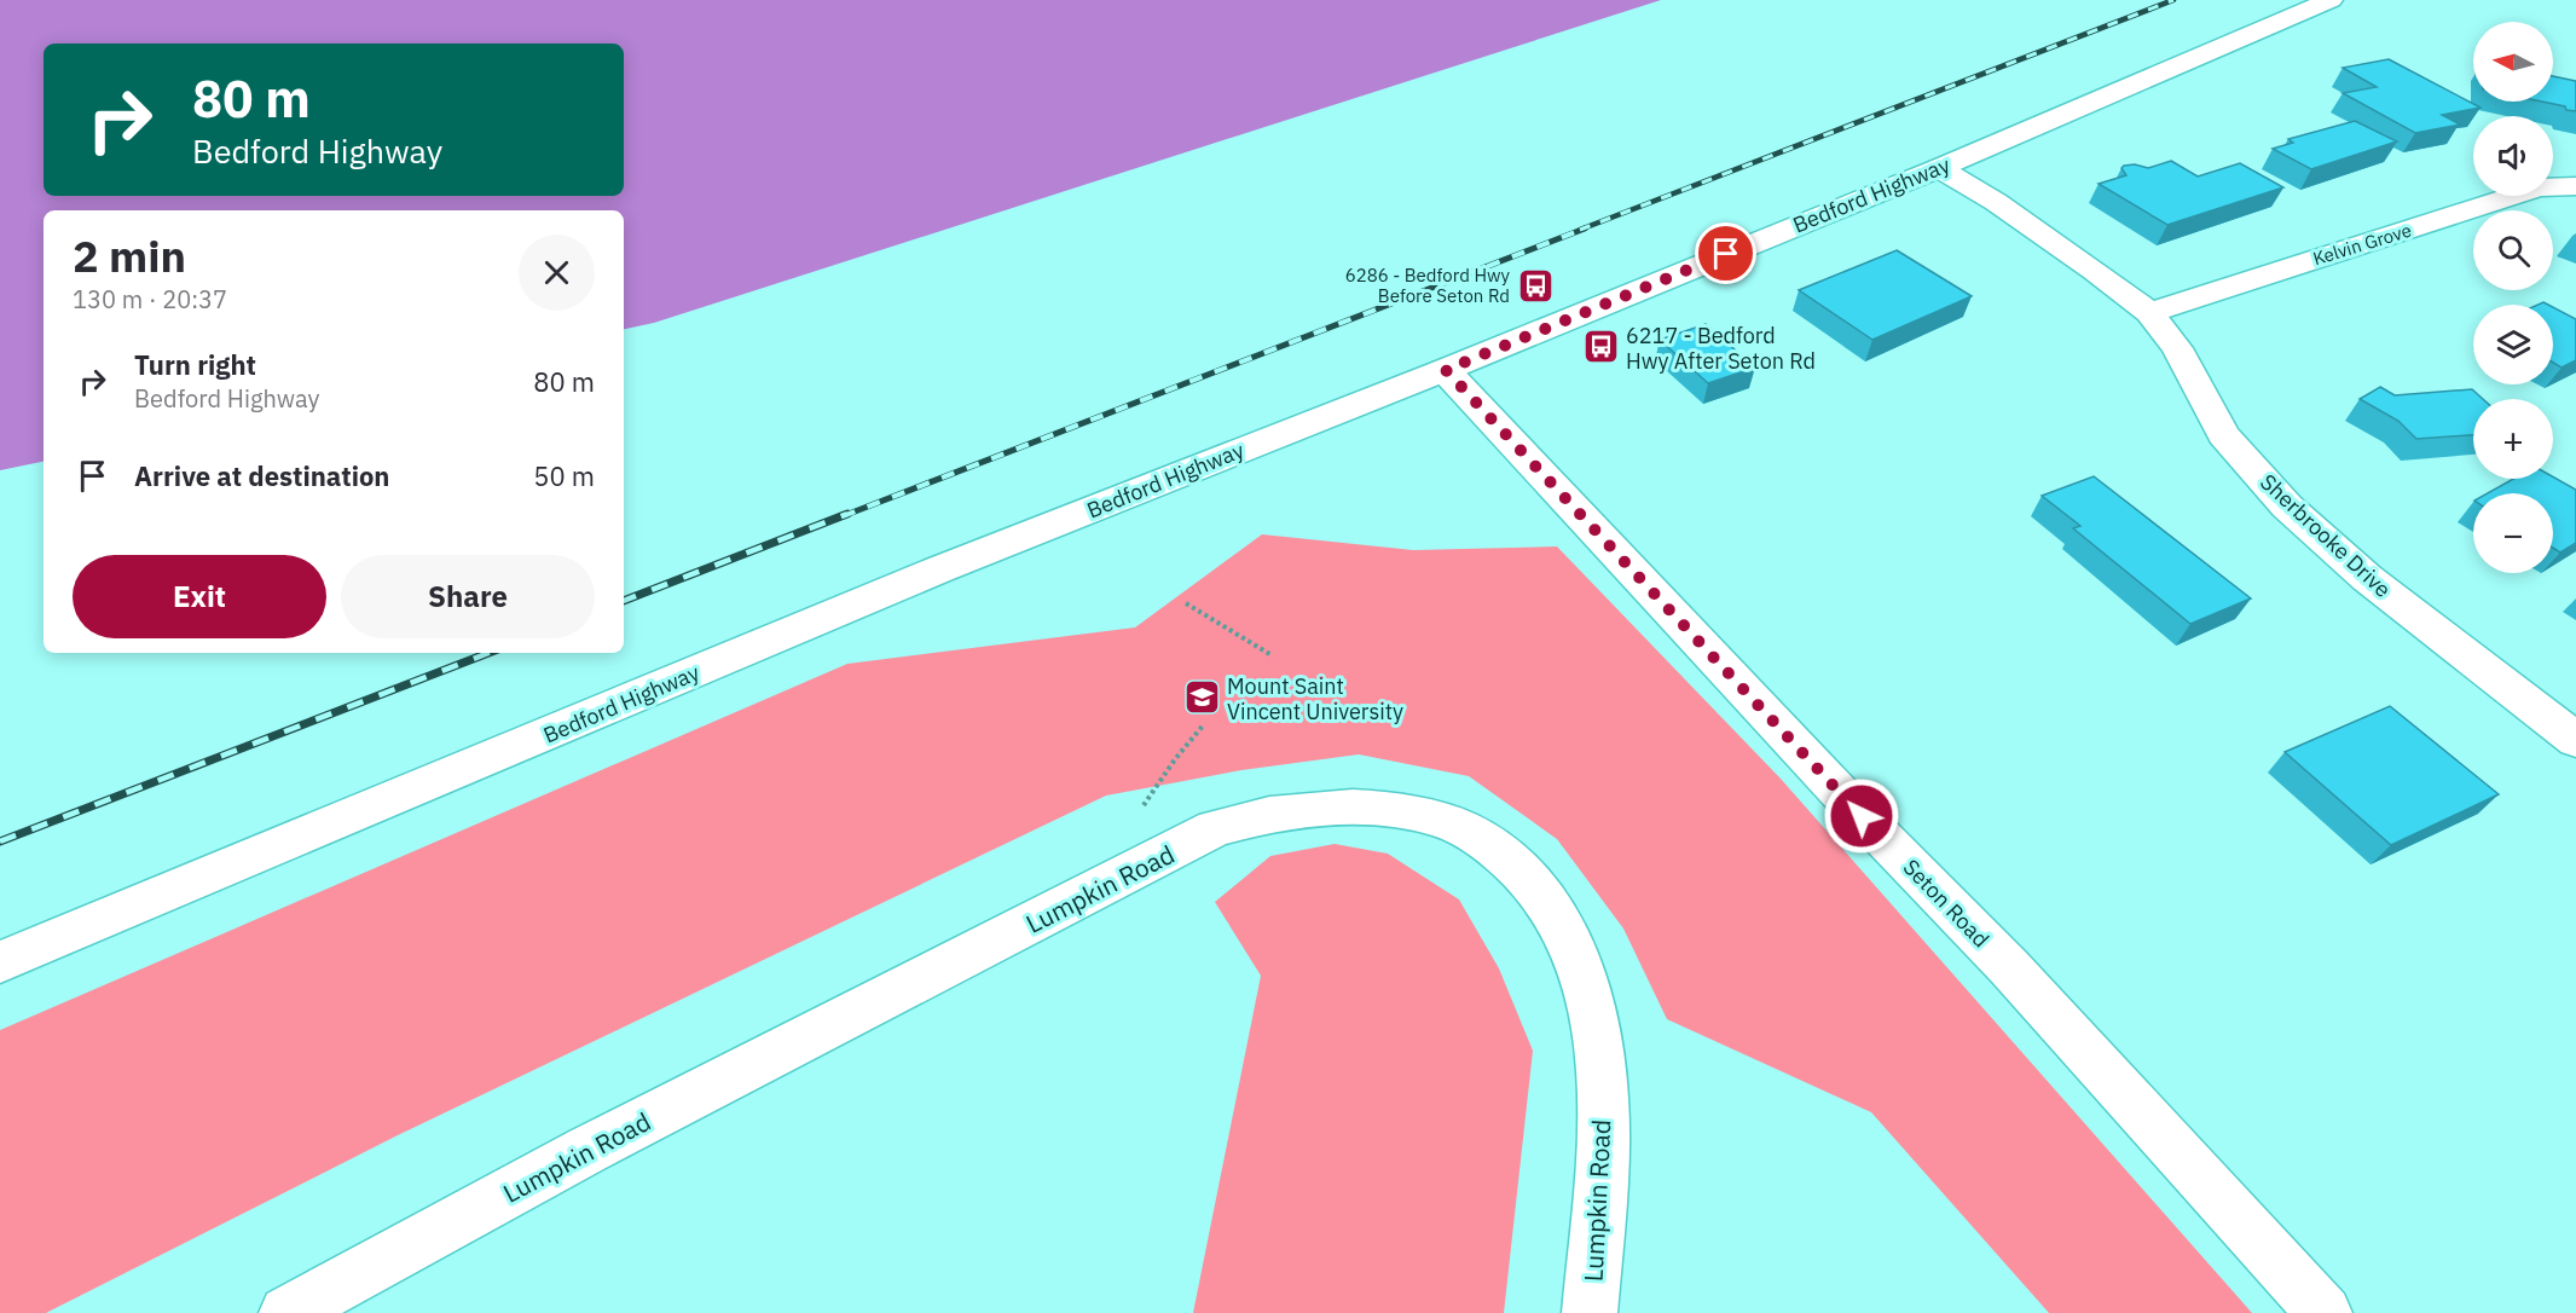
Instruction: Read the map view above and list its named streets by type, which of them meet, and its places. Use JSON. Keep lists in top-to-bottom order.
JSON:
{
  "streets": {
    "street": [
      "Bedford Highway",
      "Kelvin Grove",
      "Sherbrooke Drive",
      "Lumpkin Road",
      "Seton Road"
    ]
  },
  "crossings": [
    ["Bedford Highway", "Sherbrooke Drive"],
    ["Bedford Highway", "Seton Road"],
    ["Kelvin Grove", "Sherbrooke Drive"]
  ],
  "places": {
    "bus stop": ["6286 - Bedford Hwy Before Seton Rd", "6217 - Bedford Hwy After Seton Rd"],
    "school or university": ["Mount Saint Vincent University"]
  },
  "north": "left",
  "page": {
    "map_buttons": ["+", "−"],
    "turn": ["80 m", "Bedford Highway"],
    "heading": ["2 min", "130 m · 20:37"],
    "list": [
      {
        "name": "Turn right",
        "note": "Bedford Highway",
        "value": "80 m"
      },
      {
        "name": "Arrive at destination",
        "value": "50 m"
      }
    ],
    "buttons": ["Exit", "Share"]
  }
}
